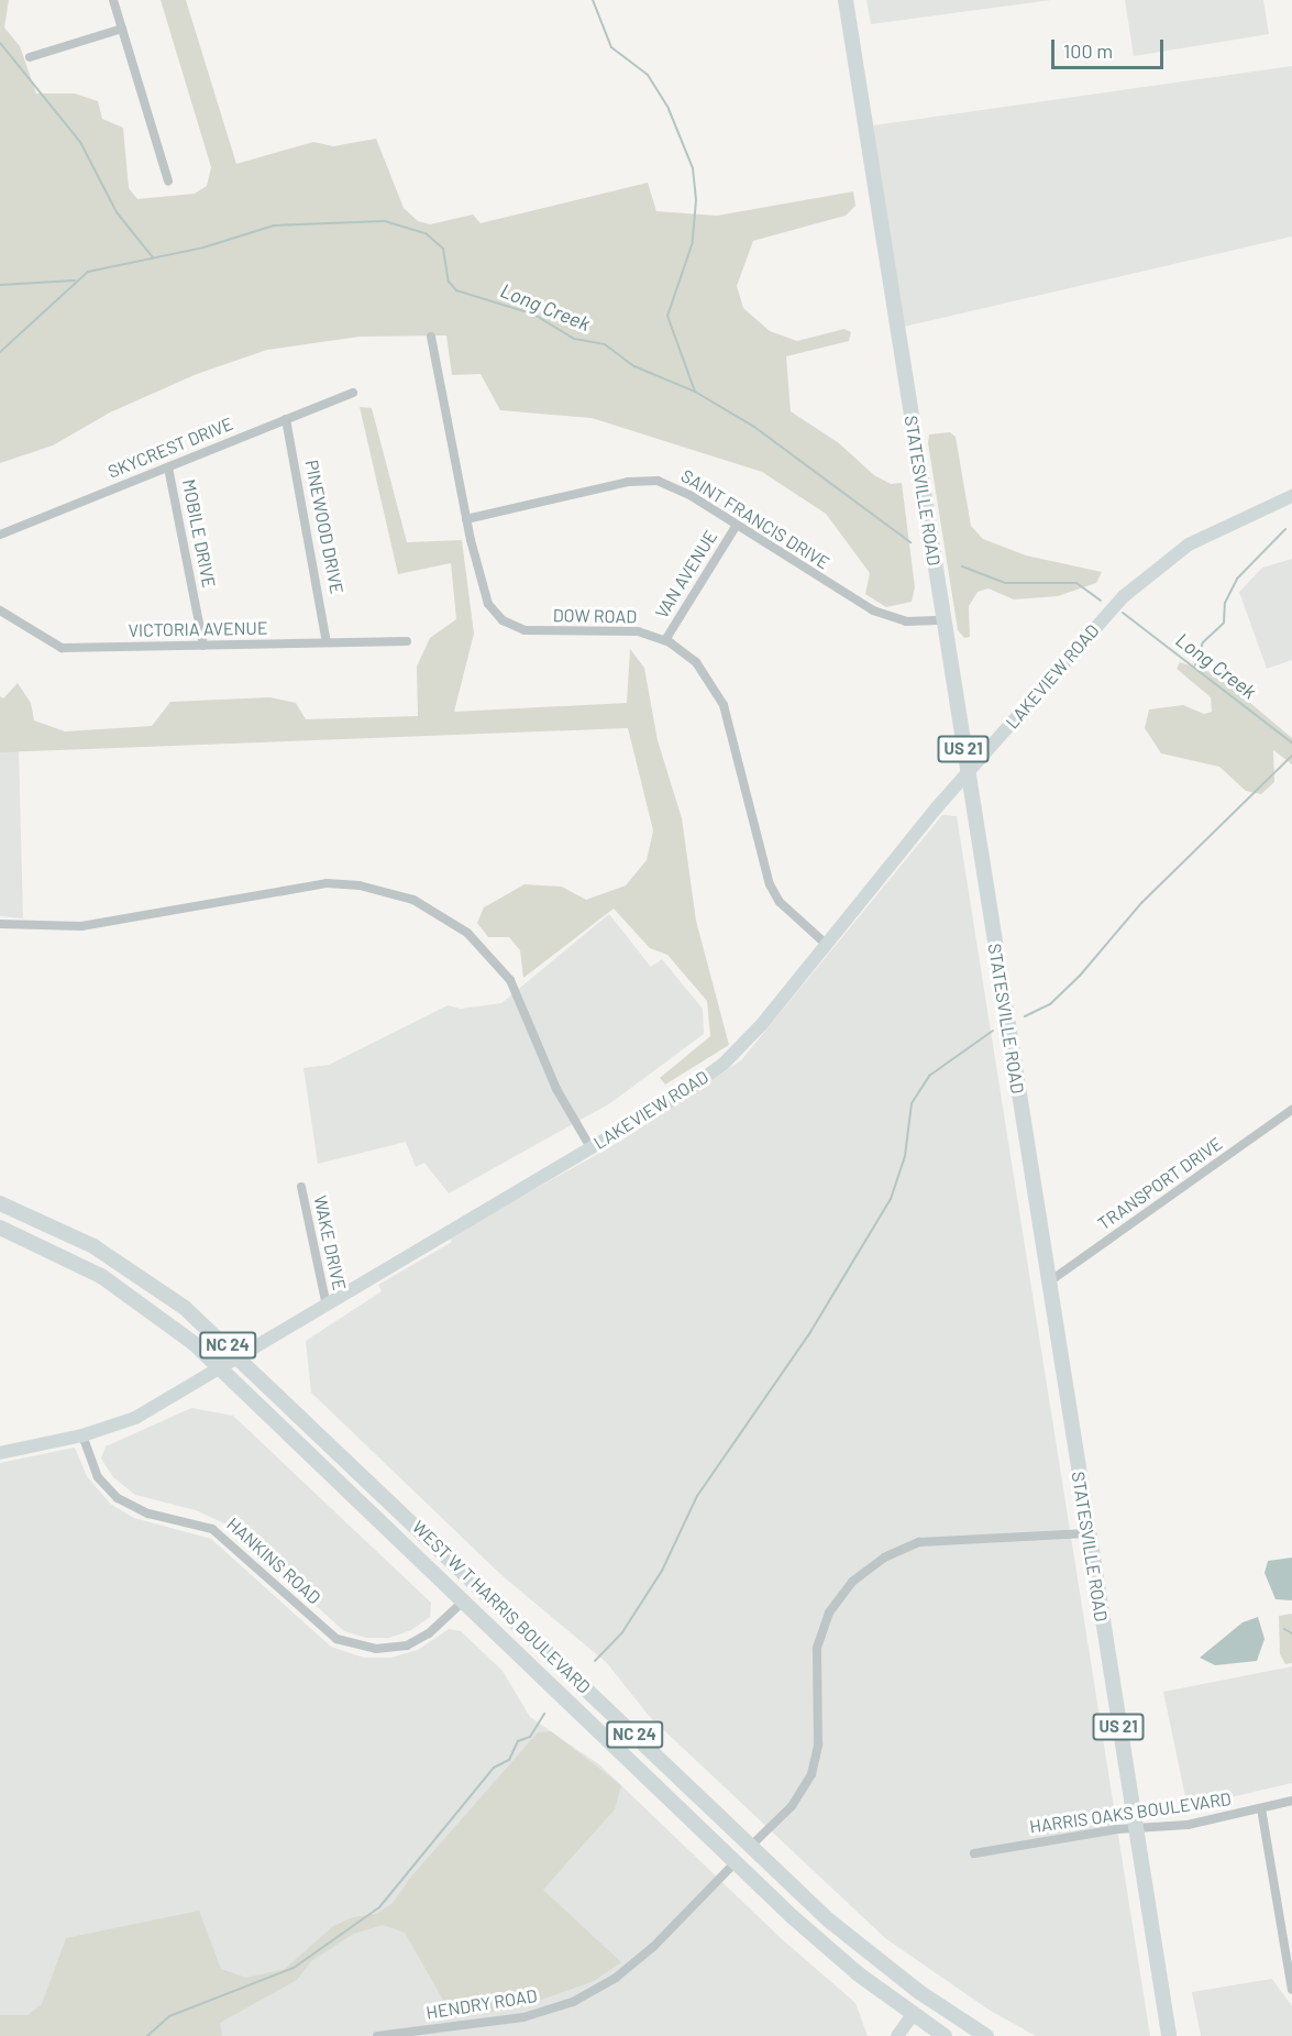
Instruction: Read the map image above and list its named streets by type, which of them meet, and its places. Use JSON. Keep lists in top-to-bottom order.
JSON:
{
  "streets": {
    "main road": [
      "STATESVILLE ROAD",
      "LAKEVIEW ROAD",
      "US 21",
      "NC 24",
      "WEST W T HARRIS BOULEVARD"
    ],
    "street": [
      "SKYCREST DRIVE",
      "SAINT FRANCIS DRIVE",
      "PINEWOOD DRIVE",
      "MOBILE DRIVE",
      "VAN AVENUE",
      "DOW ROAD",
      "VICTORIA AVENUE",
      "TRANSPORT DRIVE",
      "WAKE DRIVE",
      "HANKINS ROAD",
      "HARRIS OAKS BOULEVARD",
      "HENDRY ROAD"
    ]
  },
  "crossings": [
    ["SKYCREST DRIVE", "PINEWOOD DRIVE"],
    ["SKYCREST DRIVE", "MOBILE DRIVE"],
    ["STATESVILLE ROAD", "SAINT FRANCIS DRIVE"],
    ["STATESVILLE ROAD", "LAKEVIEW ROAD"],
    ["STATESVILLE ROAD", "TRANSPORT DRIVE"],
    ["STATESVILLE ROAD", "HARRIS OAKS BOULEVARD"],
    ["SAINT FRANCIS DRIVE", "VAN AVENUE"],
    ["SAINT FRANCIS DRIVE", "DOW ROAD"],
    ["PINEWOOD DRIVE", "VICTORIA AVENUE"],
    ["MOBILE DRIVE", "VICTORIA AVENUE"],
    ["VAN AVENUE", "DOW ROAD"],
    ["DOW ROAD", "LAKEVIEW ROAD"],
    ["LAKEVIEW ROAD", "WAKE DRIVE"],
    ["LAKEVIEW ROAD", "HANKINS ROAD"],
    ["LAKEVIEW ROAD", "WEST W T HARRIS BOULEVARD"],
    ["HANKINS ROAD", "WEST W T HARRIS BOULEVARD"],
    ["WEST W T HARRIS BOULEVARD", "HENDRY ROAD"]
  ],
  "water": ["Long Creek"],
  "scale_bar": "100 m"
}
